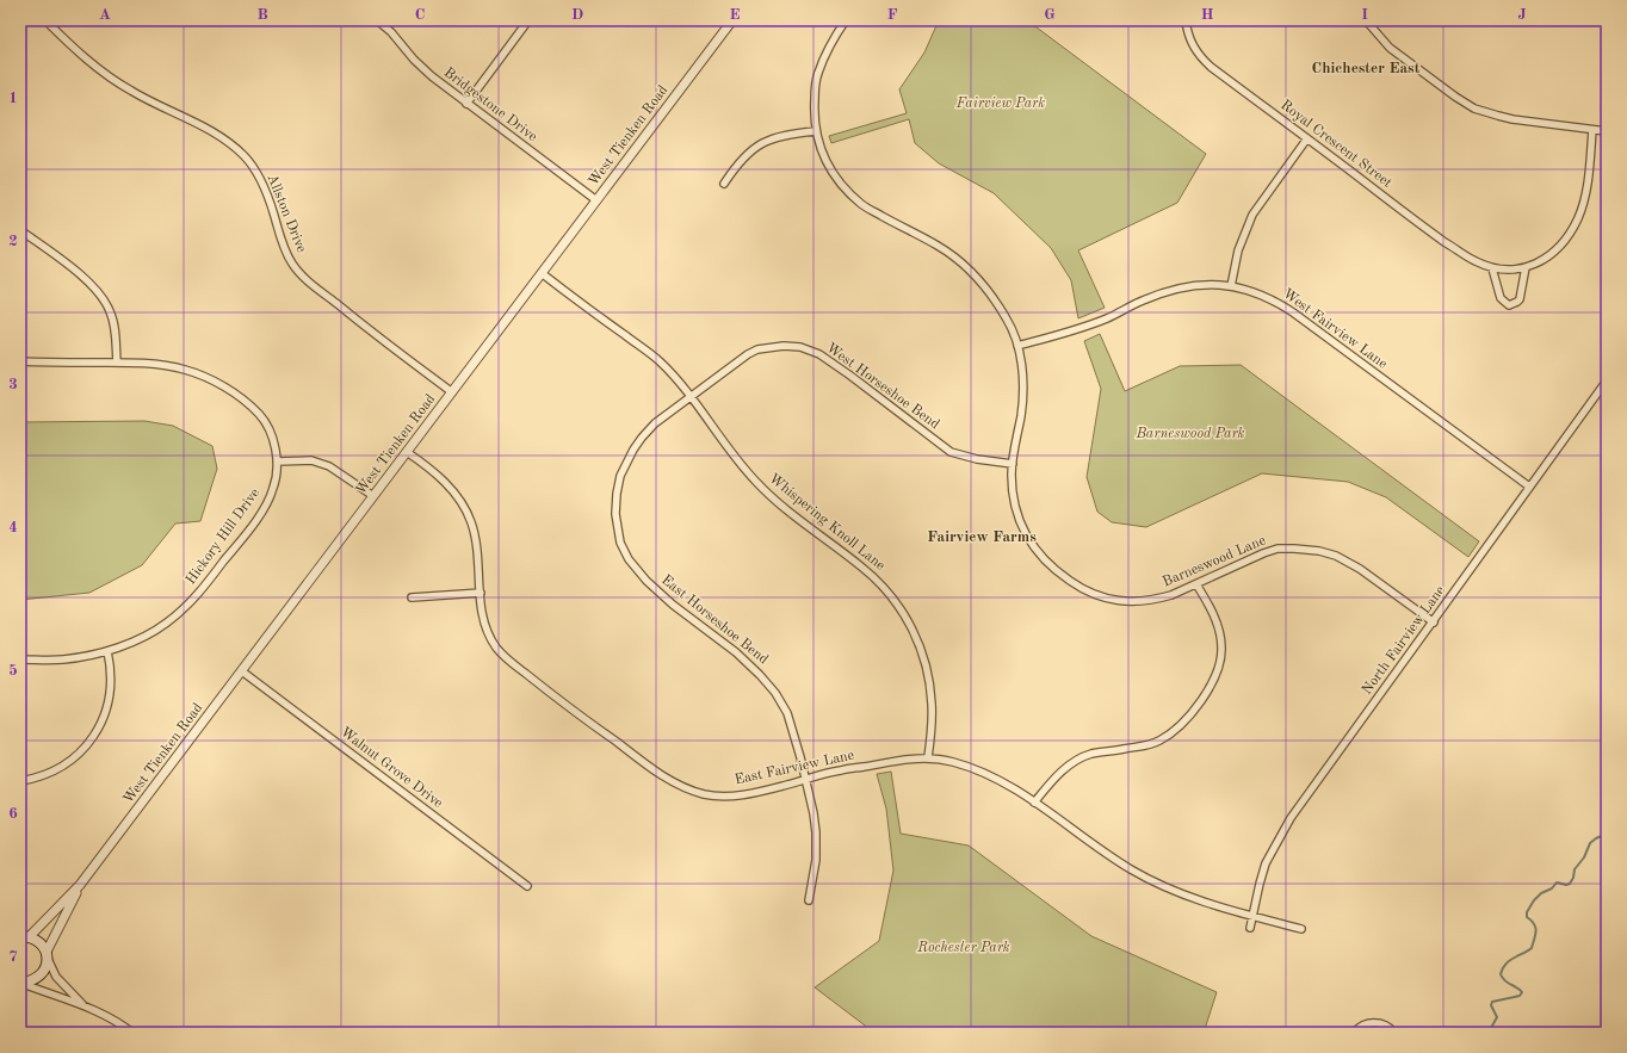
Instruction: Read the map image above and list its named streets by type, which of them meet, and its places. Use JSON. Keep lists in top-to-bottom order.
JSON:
{
  "streets": {
    "street": [
      "Bridgestone Drive",
      "West Tienken Road",
      "Royal Crescent Street",
      "Allston Drive",
      "West Fairview Lane",
      "West Horseshoe Bend",
      "Whispering Knoll Lane",
      "Hickory Hill Drive",
      "Barneswood Lane",
      "East Horseshoe Bend",
      "North Fairview Lane",
      "Walnut Grove Drive",
      "East Fairview Lane"
    ]
  },
  "crossings": [
    ["Bridgestone Drive", "West Tienken Road"],
    ["West Tienken Road", "Allston Drive"],
    ["West Tienken Road", "Whispering Knoll Lane"],
    ["West Tienken Road", "Walnut Grove Drive"],
    ["West Tienken Road", "East Fairview Lane"],
    ["West Fairview Lane", "Barneswood Lane"],
    ["West Fairview Lane", "North Fairview Lane"],
    ["West Horseshoe Bend", "Whispering Knoll Lane"],
    ["West Horseshoe Bend", "Barneswood Lane"],
    ["West Horseshoe Bend", "East Horseshoe Bend"],
    ["Whispering Knoll Lane", "East Horseshoe Bend"],
    ["Whispering Knoll Lane", "East Fairview Lane"],
    ["Barneswood Lane", "North Fairview Lane"],
    ["East Horseshoe Bend", "East Fairview Lane"],
    ["North Fairview Lane", "East Fairview Lane"]
  ],
  "districts": ["Chichester East", "Fairview Farms"],
  "parks": ["Fairview Park", "Barneswood Park", "Rochester Park"],
  "grid": {
    "columns": [
      "A",
      "B",
      "C",
      "D",
      "E",
      "F",
      "G",
      "H",
      "I",
      "J"
    ],
    "rows": [
      "1",
      "2",
      "3",
      "4",
      "5",
      "6",
      "7"
    ]
  }
}
